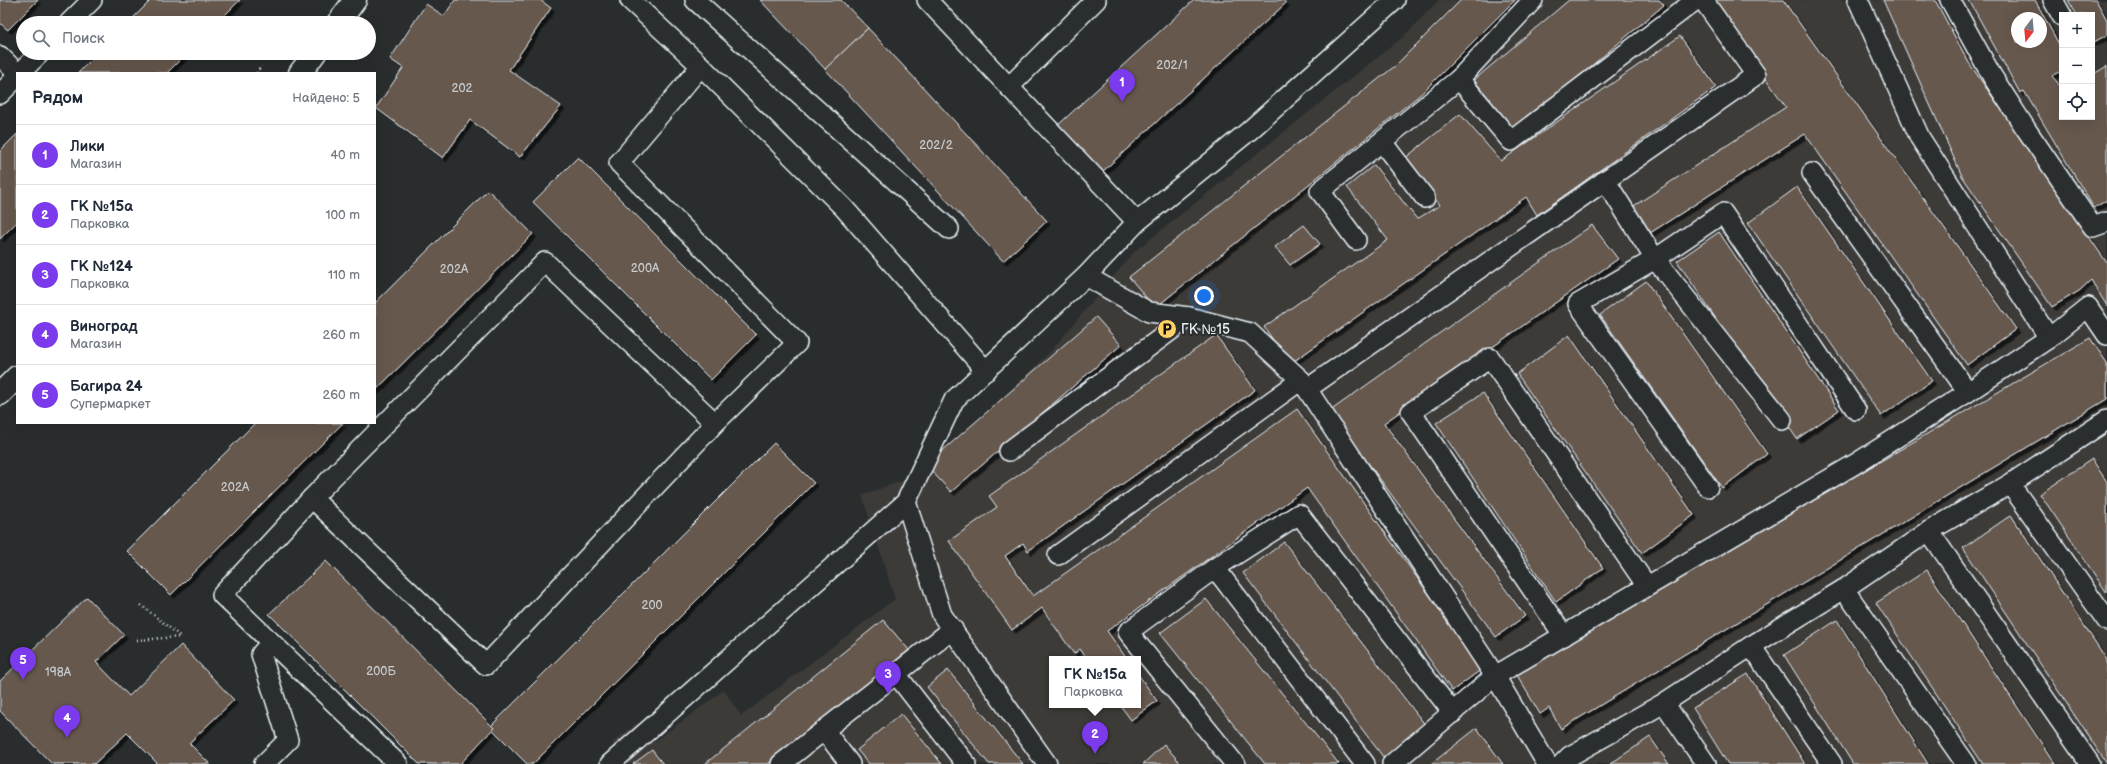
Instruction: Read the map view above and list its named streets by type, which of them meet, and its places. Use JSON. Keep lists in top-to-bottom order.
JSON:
{
  "places": {
    "parking": ["ГК №15"]
  },
  "house_numbers": [
    "202/1",
    "202",
    "202/2",
    "200А",
    "202А",
    "202А",
    "200",
    "200Б",
    "198А"
  ],
  "north": "bottom",
  "page": {
    "map_buttons": ["+", "−"],
    "search": "Поиск",
    "pins": [
      "1",
      "5",
      "3",
      "4",
      "2"
    ],
    "heading": ["Рядом", "Найдено: 5"],
    "list": [
      {
        "mark": "1",
        "name": "Лики",
        "note": "Магазин",
        "value": "40 m"
      },
      {
        "mark": "2",
        "name": "ГК №15а",
        "note": "Парковка",
        "value": "100 m"
      },
      {
        "mark": "3",
        "name": "ГК №124",
        "note": "Парковка",
        "value": "110 m"
      },
      {
        "mark": "4",
        "name": "Виноград",
        "note": "Магазин",
        "value": "260 m"
      },
      {
        "mark": "5",
        "name": "Багира 24",
        "note": "Супермаркет",
        "value": "260 m"
      }
    ],
    "popup": ["ГК №15а", "Парковка"]
  }
}
